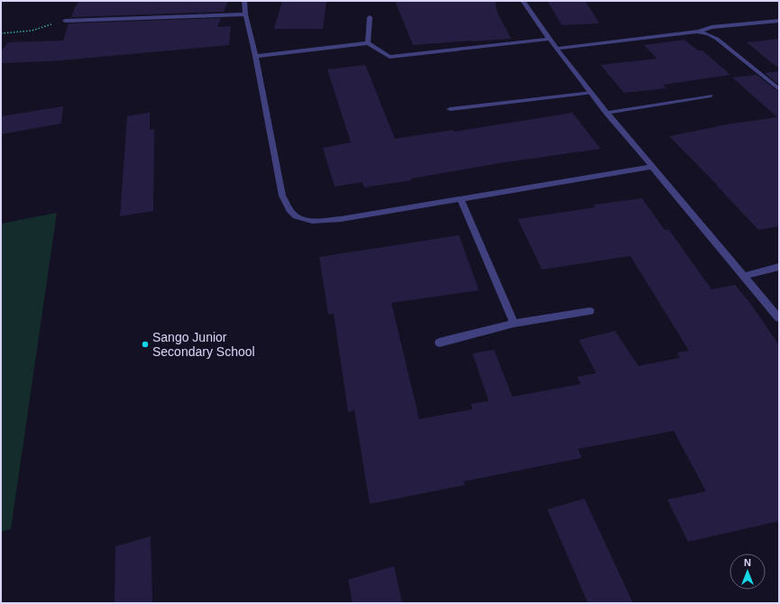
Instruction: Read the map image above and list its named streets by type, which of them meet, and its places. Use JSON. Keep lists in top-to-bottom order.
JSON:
{
  "places": ["Sango Junior Secondary School"],
  "north": "top"
}
